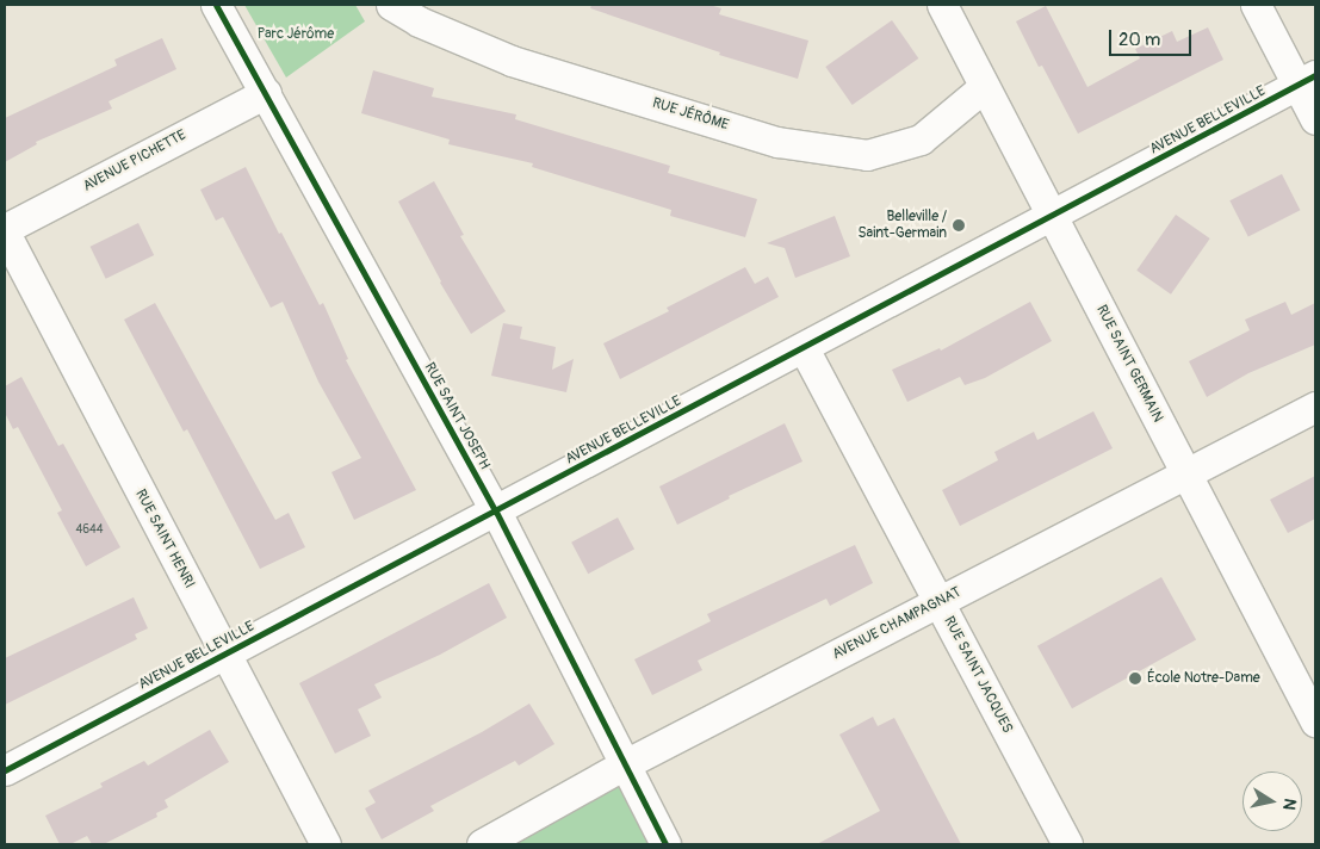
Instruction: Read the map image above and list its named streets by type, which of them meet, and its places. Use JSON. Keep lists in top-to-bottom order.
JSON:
{
  "streets": {
    "street": [
      "RUE JÉRÔME",
      "AVENUE BELLEVILLE",
      "AVENUE PICHETTE",
      "RUE SAINT GERMAIN",
      "RUE SAINT JOSEPH",
      "RUE SAINT HENRI",
      "AVENUE CHAMPAGNAT",
      "RUE SAINT JACQUES"
    ]
  },
  "crossings": [
    ["RUE JÉRÔME", "RUE SAINT GERMAIN"],
    ["AVENUE BELLEVILLE", "RUE SAINT GERMAIN"],
    ["AVENUE BELLEVILLE", "RUE SAINT JOSEPH"],
    ["AVENUE BELLEVILLE", "RUE SAINT HENRI"],
    ["AVENUE BELLEVILLE", "RUE SAINT JACQUES"],
    ["AVENUE PICHETTE", "RUE SAINT JOSEPH"],
    ["AVENUE PICHETTE", "RUE SAINT HENRI"],
    ["RUE SAINT GERMAIN", "AVENUE CHAMPAGNAT"],
    ["RUE SAINT JOSEPH", "AVENUE CHAMPAGNAT"],
    ["AVENUE CHAMPAGNAT", "RUE SAINT JACQUES"]
  ],
  "parks": ["Parc Jérôme"],
  "places": ["Belleville / Saint-Germain", "École Notre-Dame"],
  "house_numbers": ["4644"],
  "scale_bar": "20 m",
  "north": "right"
}
